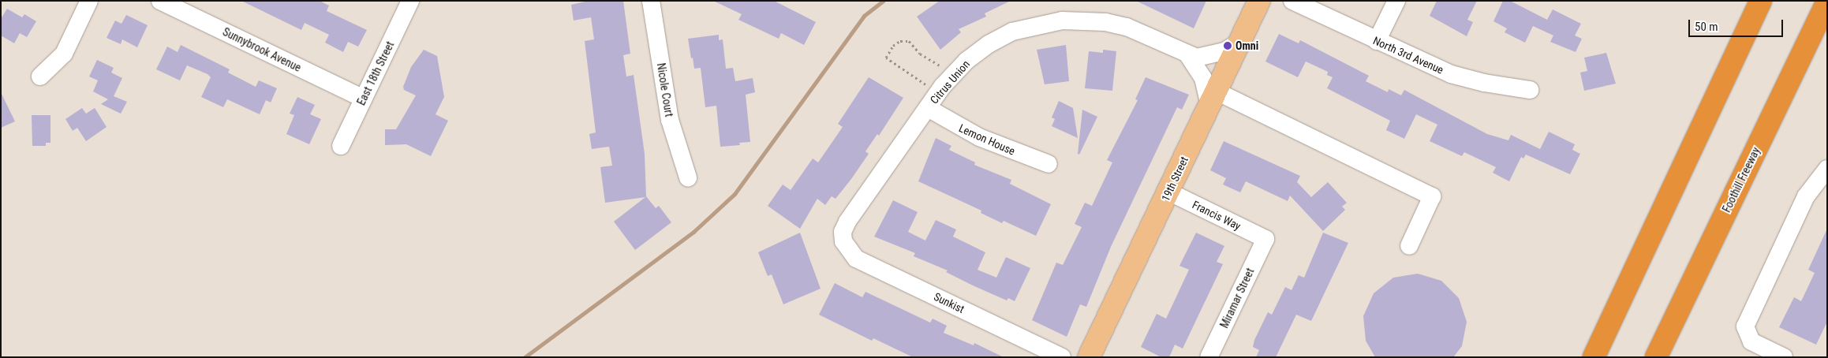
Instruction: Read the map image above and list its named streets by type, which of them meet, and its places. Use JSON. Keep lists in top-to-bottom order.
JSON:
{
  "streets": {
    "highway": ["Foothill Freeway"],
    "main road": ["19th Street"],
    "street": [
      "Sunnybrook Avenue",
      "North 3rd Avenue",
      "East 18th Street",
      "Citrus Union",
      "Nicole Court",
      "Lemon House",
      "Francis Way",
      "Miramar Street",
      "Sunkist"
    ]
  },
  "crossings": [
    ["Sunnybrook Avenue", "East 18th Street"],
    ["Citrus Union", "Lemon House"],
    ["Citrus Union", "19th Street"],
    ["Citrus Union", "Sunkist"],
    ["19th Street", "Francis Way"],
    ["Francis Way", "Miramar Street"]
  ],
  "places": ["Omni"],
  "scale_bar": "50 m"
}
